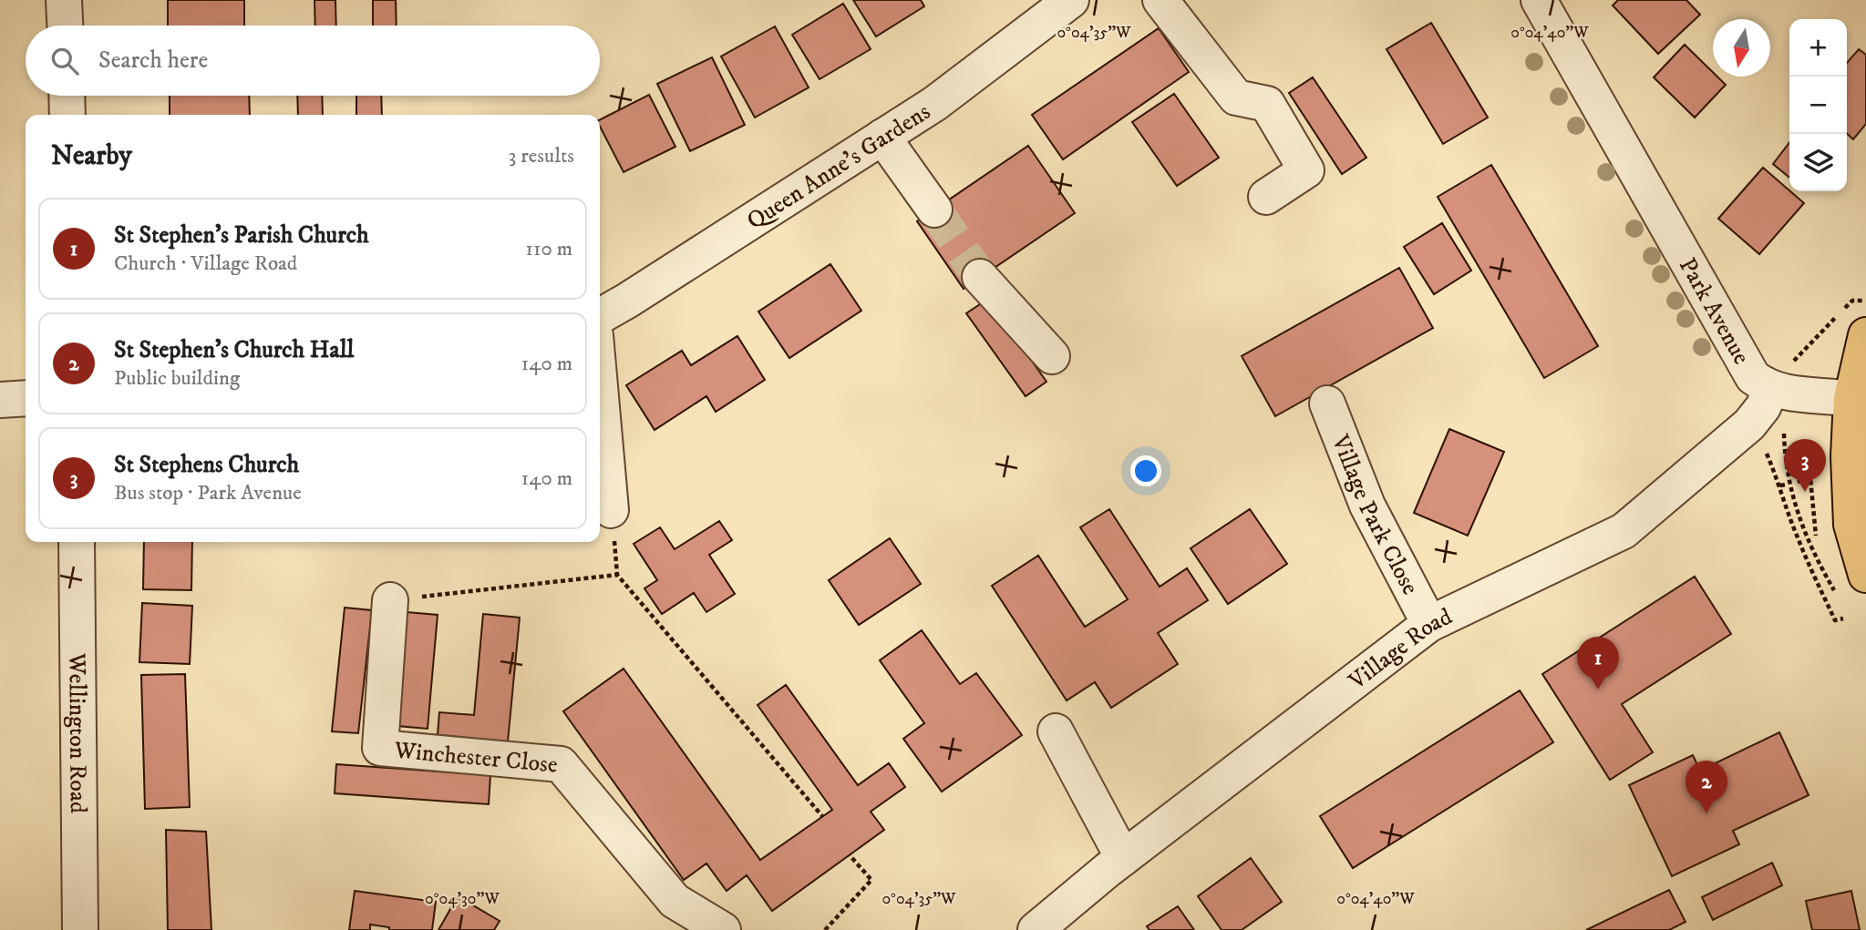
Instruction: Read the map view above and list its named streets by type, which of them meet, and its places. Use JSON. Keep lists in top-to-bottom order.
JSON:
{
  "streets": {
    "street": [
      "Queen Anne's Gardens",
      "Park Avenue",
      "Village Park Close",
      "Village Road",
      "Wellington Road",
      "Winchester Close"
    ]
  },
  "crossings": [
    ["Park Avenue", "Village Road"],
    ["Village Park Close", "Village Road"]
  ],
  "north": "bottom",
  "page": {
    "map_buttons": ["+", "−"],
    "search": "Search here",
    "heading": ["Nearby", "3 results"],
    "list": [
      {
        "mark": "1",
        "name": "St Stephen's Parish Church",
        "note": "Church · Village Road",
        "value": "110 m"
      },
      {
        "mark": "2",
        "name": "St Stephen's Church Hall",
        "note": "Public building",
        "value": "140 m"
      },
      {
        "mark": "3",
        "name": "St Stephens Church",
        "note": "Bus stop · Park Avenue",
        "value": "140 m"
      }
    ],
    "pins": ["3", "1", "2"]
  },
  "coordinates": ["0°04'35\"W", "0°04'40\"W", "0°04'30\"W"]
}
